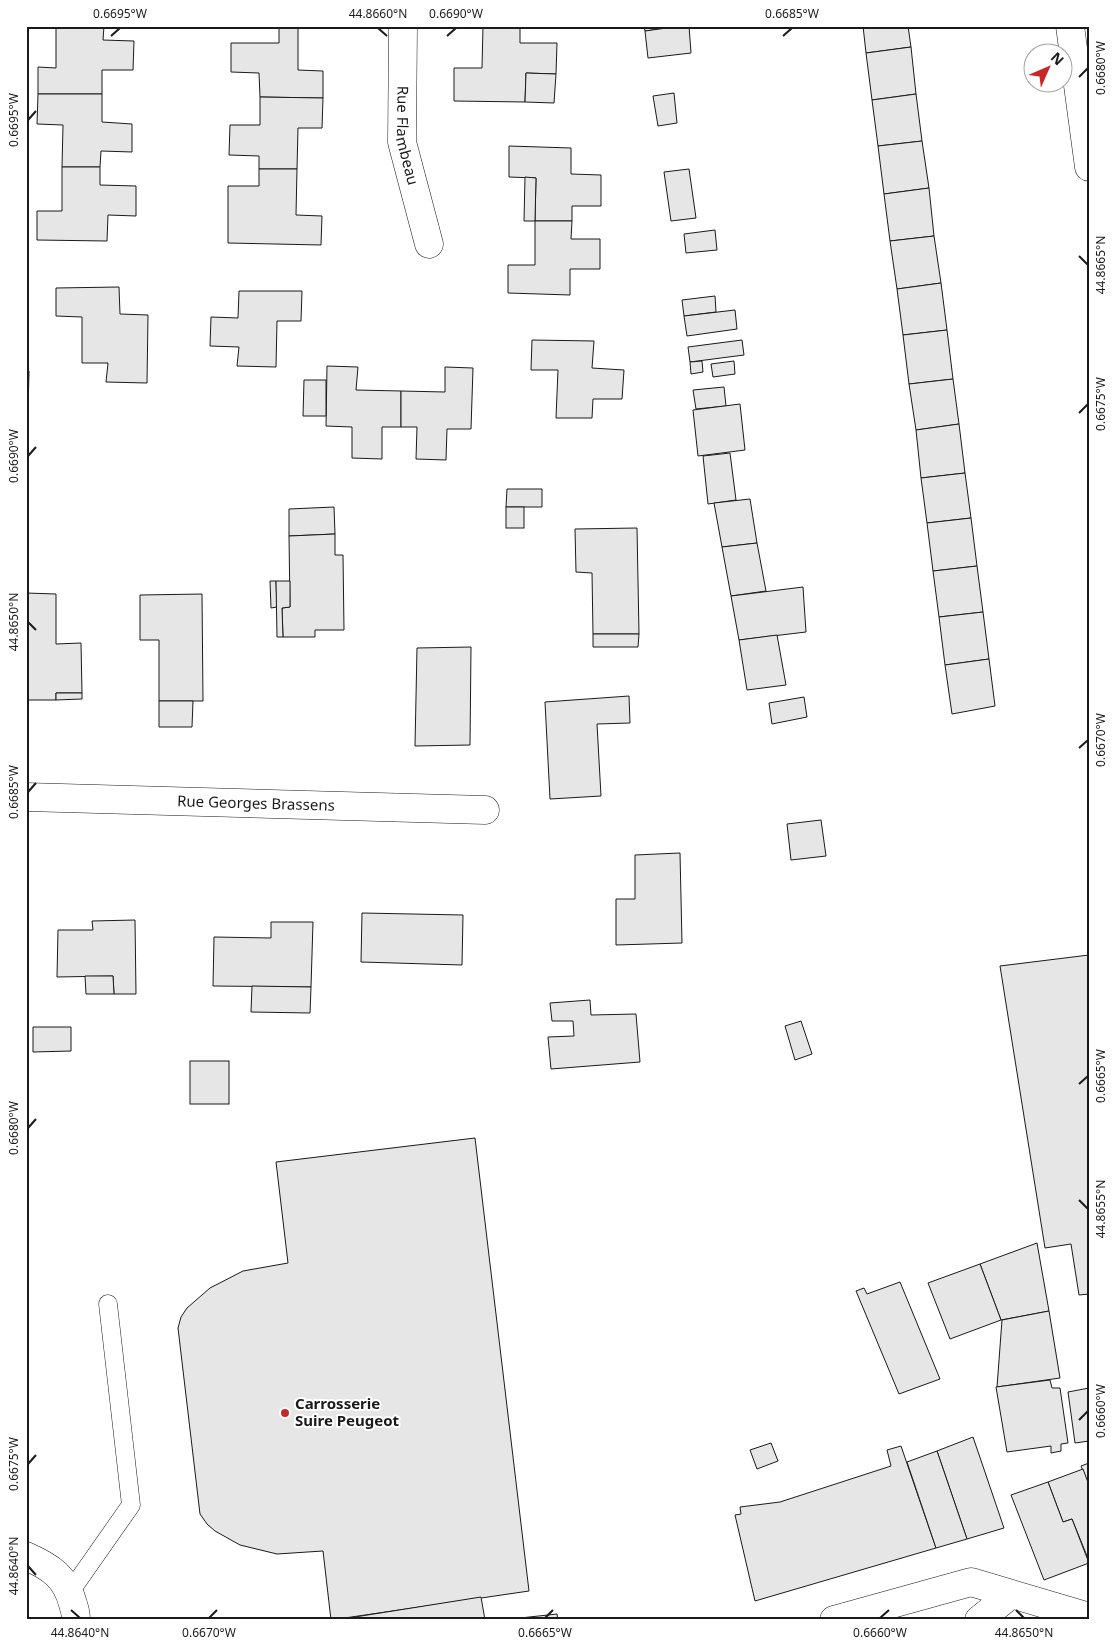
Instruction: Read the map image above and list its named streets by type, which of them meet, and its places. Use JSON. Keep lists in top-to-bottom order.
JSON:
{
  "streets": {
    "street": ["Rue Flambeau", "Rue Georges Brassens"]
  },
  "places": ["Carrosserie Suire Peugeot"],
  "north": "top right",
  "coordinates": [
    "0.6695°W",
    "44.8660°N",
    "0.6690°W",
    "0.6685°W",
    "0.6680°W",
    "44.8665°N",
    "0.6675°W",
    "44.8650°N",
    "0.6670°W",
    "0.6665°W",
    "44.8655°N",
    "0.6660°W",
    "44.8640°N"
  ]
}
